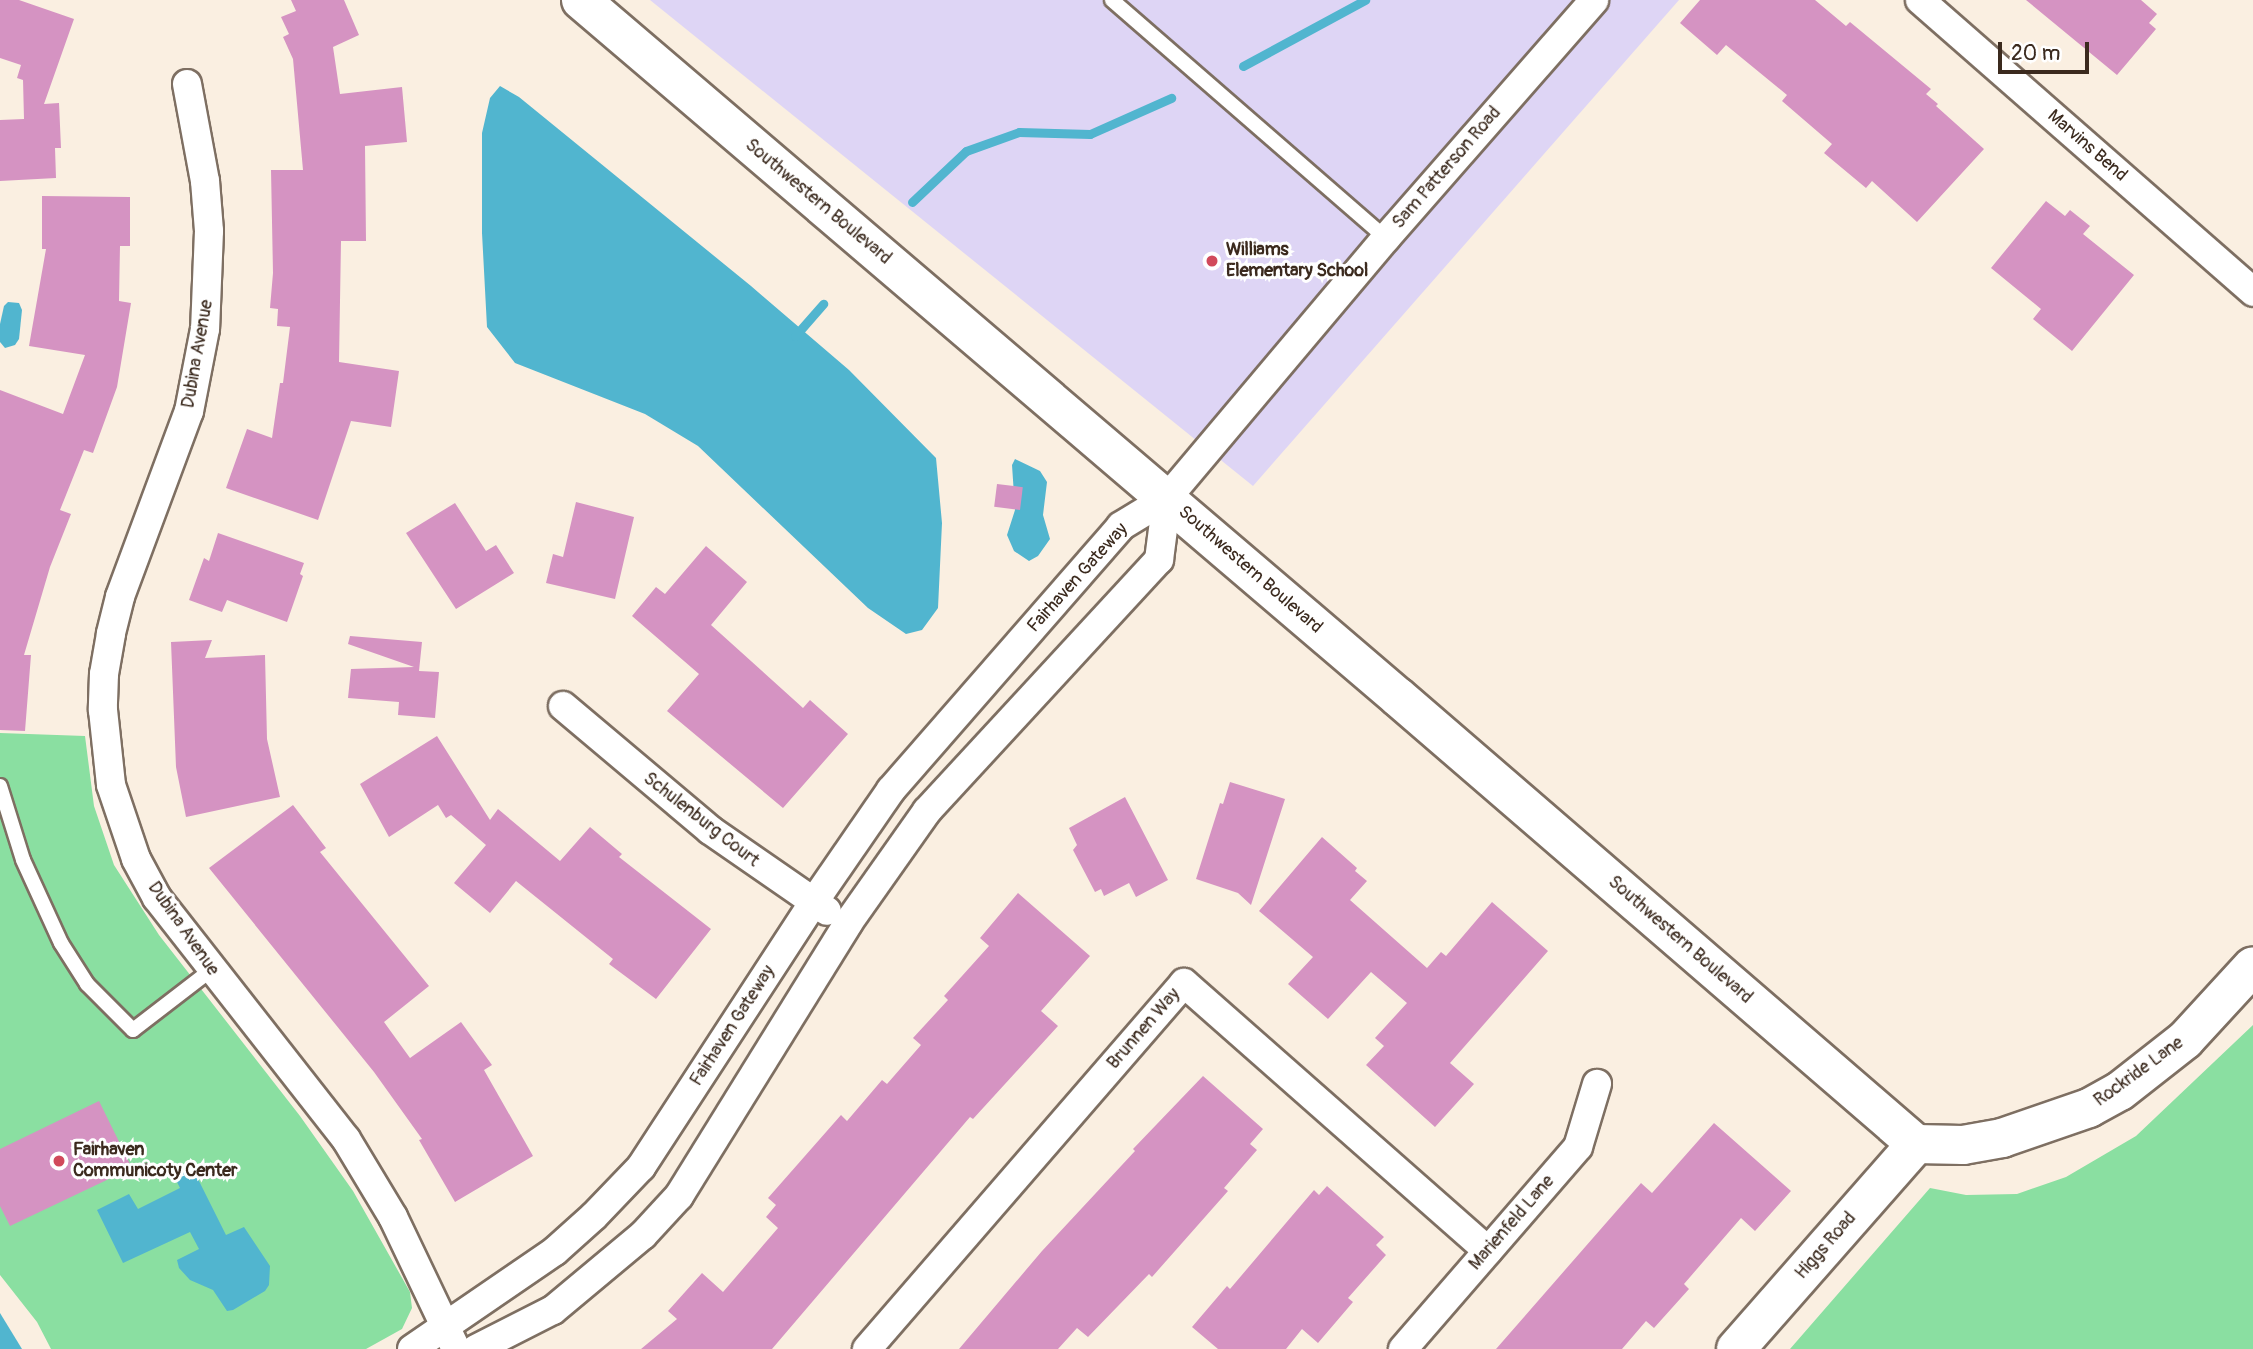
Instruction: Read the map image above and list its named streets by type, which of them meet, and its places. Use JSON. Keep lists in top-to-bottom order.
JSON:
{
  "streets": {
    "street": [
      "Marvins Bend",
      "Sam Patterson Road",
      "Southwestern Boulevard",
      "Dubina Avenue",
      "Fairhaven Gateway",
      "Schulenburg Court",
      "Brunnen Way",
      "Rockride Lane",
      "Marienfeld Lane",
      "Higgs Road"
    ]
  },
  "crossings": [
    ["Sam Patterson Road", "Southwestern Boulevard"],
    ["Sam Patterson Road", "Fairhaven Gateway"],
    ["Southwestern Boulevard", "Fairhaven Gateway"],
    ["Southwestern Boulevard", "Rockride Lane"],
    ["Southwestern Boulevard", "Higgs Road"],
    ["Dubina Avenue", "Fairhaven Gateway"],
    ["Fairhaven Gateway", "Schulenburg Court"],
    ["Brunnen Way", "Marienfeld Lane"],
    ["Rockride Lane", "Higgs Road"]
  ],
  "places": ["Williams Elementary School", "Fairhaven Communicoty Center"],
  "scale_bar": "20 m"
}
